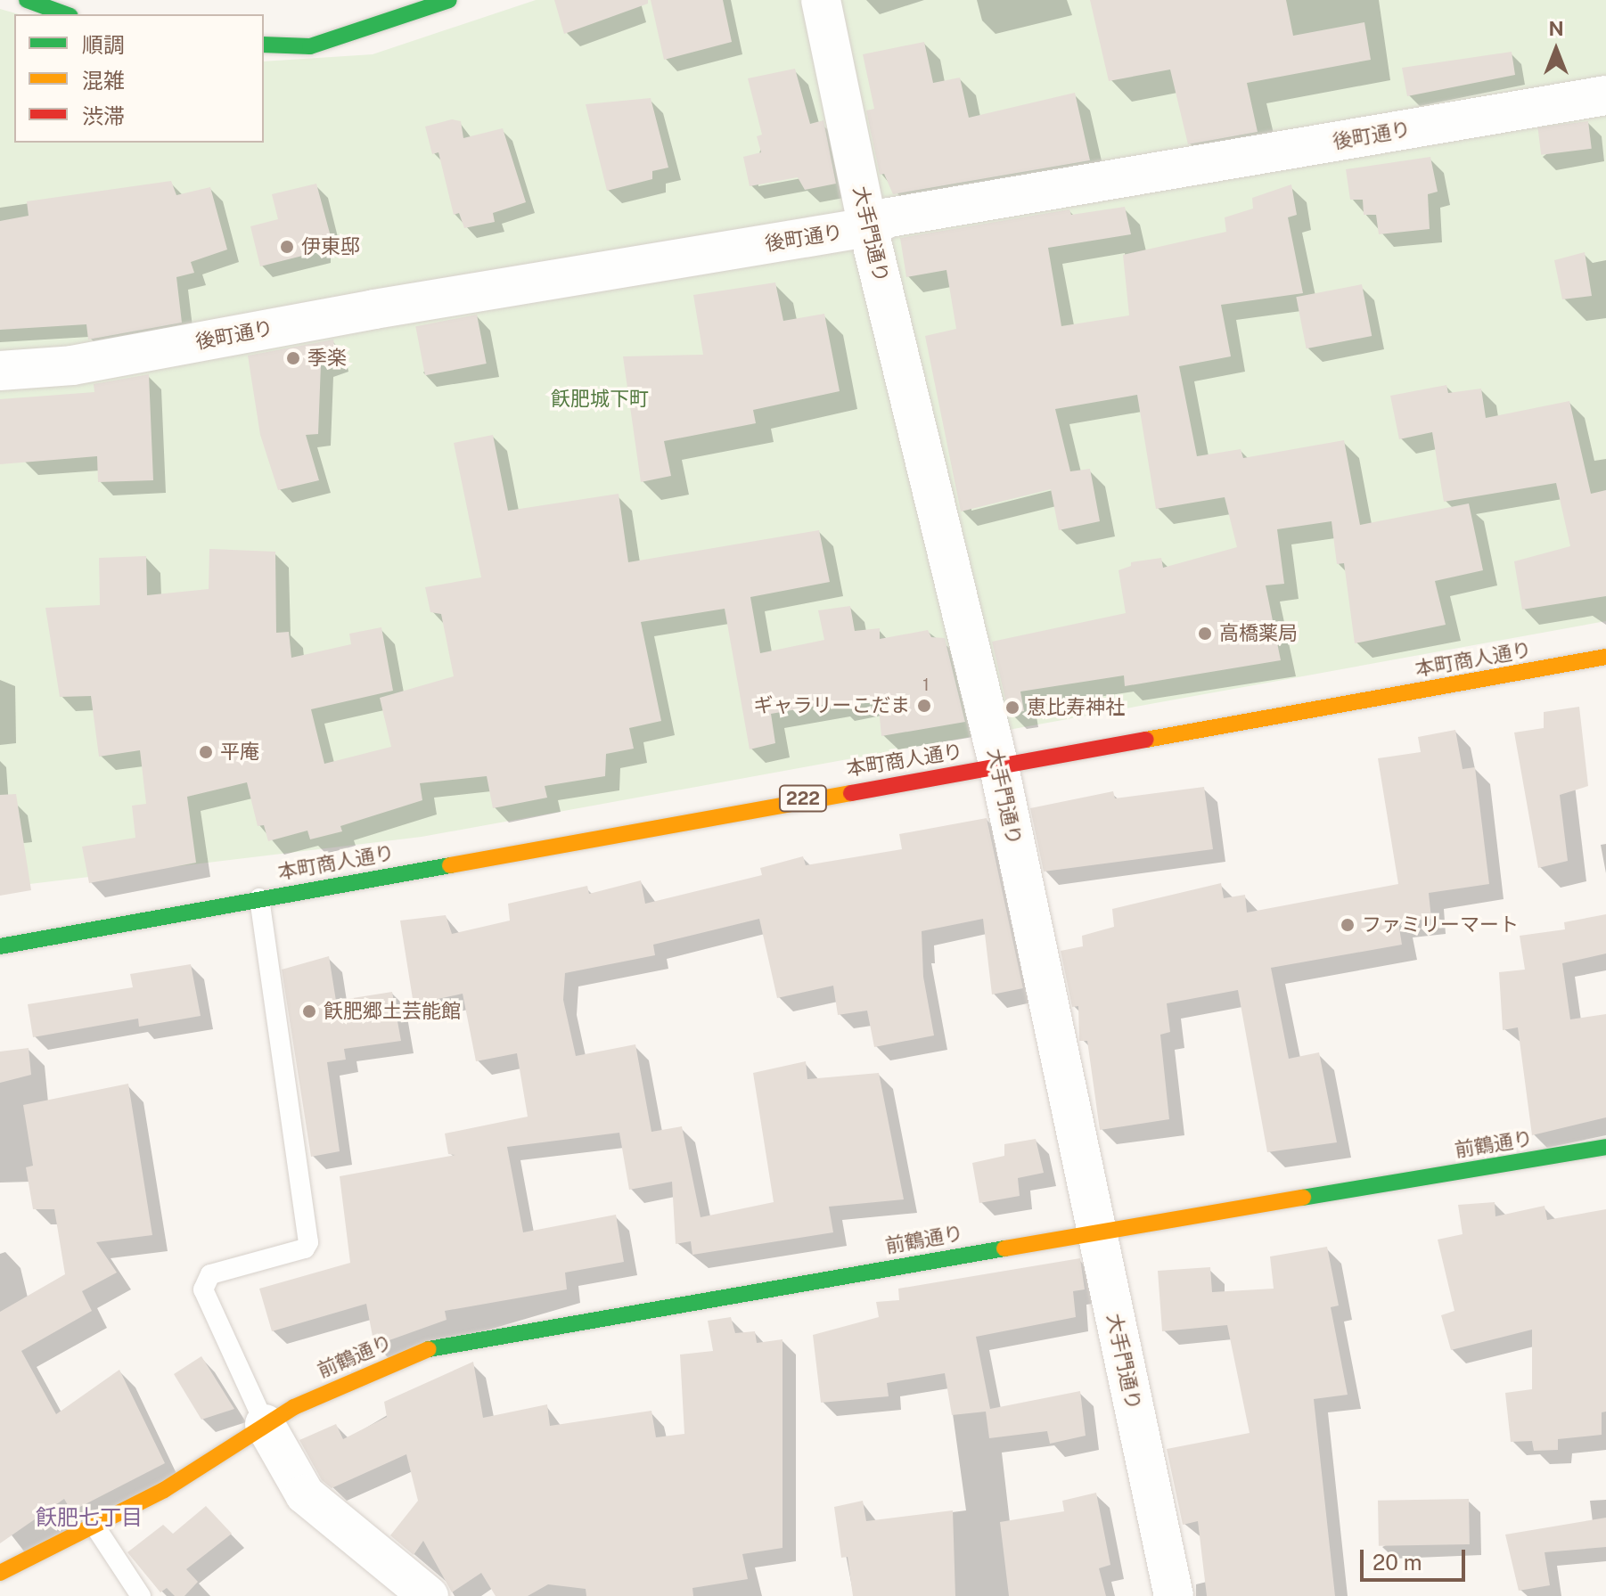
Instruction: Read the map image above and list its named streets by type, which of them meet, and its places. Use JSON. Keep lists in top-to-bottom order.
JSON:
{
  "streets": {
    "main road": ["本町商人通り", "222", "前鶴通り"],
    "street": ["後町通り", "大手門通り"]
  },
  "crossings": [
    ["後町通り", "大手門通り"],
    ["大手門通り", "本町商人通り"],
    ["大手門通り", "前鶴通り"]
  ],
  "districts": ["飫肥七丁目"],
  "parks": ["飫肥城下町"],
  "places": [
    "伊東邸",
    "季楽",
    "高橋薬局",
    "ギャラリーこだま",
    "恵比寿神社",
    "平庵",
    "ファミリーマート",
    "飫肥郷土芸能館"
  ],
  "house_numbers": ["1"],
  "legend": ["順調", "混雑", "渋滞"],
  "scale_bar": "20 m",
  "north": "top"
}
